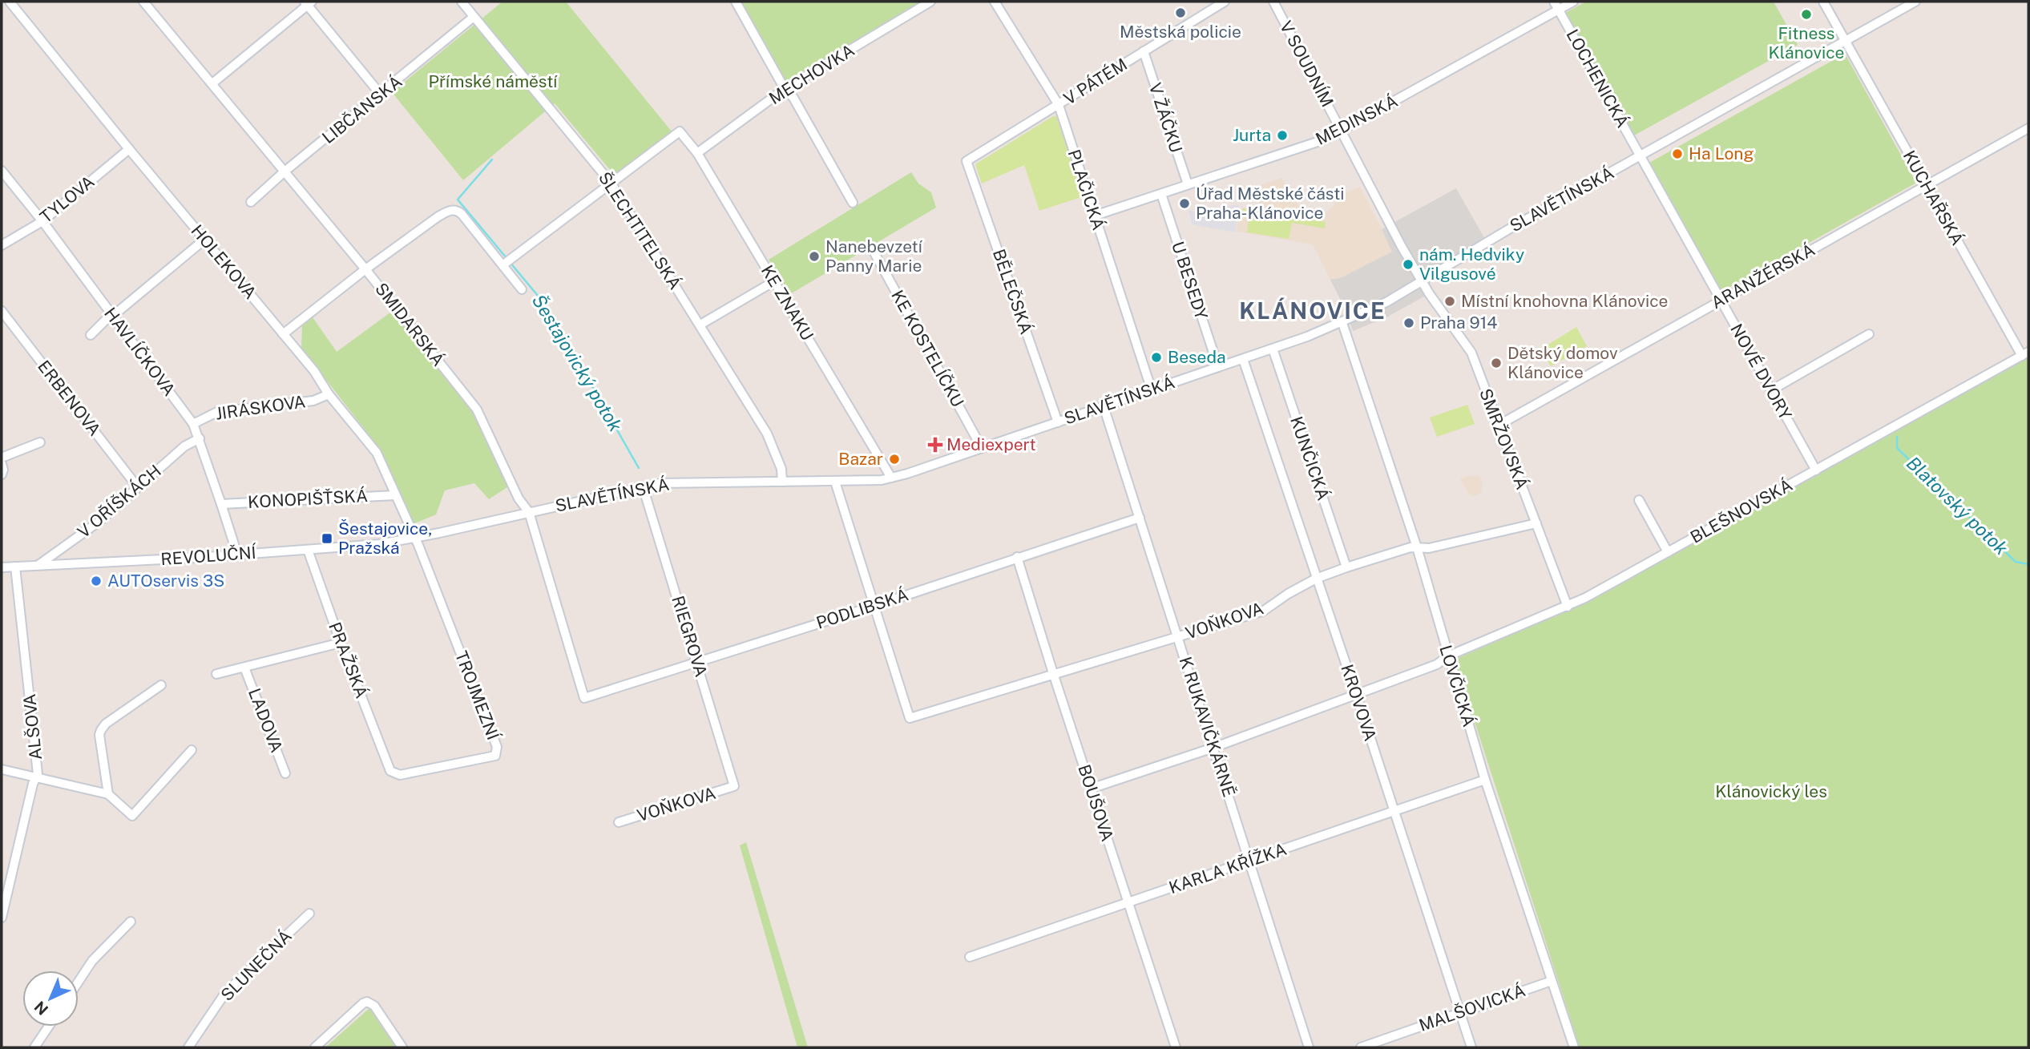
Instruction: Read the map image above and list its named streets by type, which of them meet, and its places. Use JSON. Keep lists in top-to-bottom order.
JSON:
{
  "streets": {
    "street": [
      "V SOUDNÍM",
      "MECHOVKA",
      "LOCHENICKÁ",
      "V PÁTÉM",
      "LIBČANSKÁ",
      "V ŽÁČKU",
      "MEDINSKÁ",
      "PLAČICKÁ",
      "KUCHAŘSKÁ",
      "TYLOVA",
      "SLAVĚTÍNSKÁ",
      "ŠLECHTITELSKÁ",
      "HOLEKOVA",
      "ARANŽÉRSKÁ",
      "U BESEDY",
      "BĚLEČSKÁ",
      "KE ZNAKU",
      "SMIDARSKÁ",
      "KE KOSTELÍČKU",
      "HAVLÍČKOVA",
      "NOVÉ DVORY",
      "ERBENOVA",
      "JIRÁSKOVA",
      "SMRŽOVSKÁ",
      "KUNČICKÁ",
      "KONOPIŠŤSKÁ",
      "V OŘÍŠKÁCH",
      "BLEŠNOVSKÁ",
      "REVOLUČNÍ",
      "PODLIBSKÁ",
      "VOŇKOVA",
      "RIEGROVA",
      "PRAŽSKÁ",
      "LOVČICKÁ",
      "TROJMEZNÍ",
      "KROVOVA",
      "LADOVA",
      "ALŠOVA",
      "K RUKAVIČKÁRNĚ",
      "BOUŠOVA",
      "KARLA KŘÍŽKA",
      "SLUNEČNÁ",
      "MALŠOVICKÁ"
    ]
  },
  "crossings": [
    ["V SOUDNÍM", "MEDINSKÁ"],
    ["V SOUDNÍM", "SMRŽOVSKÁ"],
    ["MECHOVKA", "KE ZNAKU"],
    ["LOCHENICKÁ", "MEDINSKÁ"],
    ["LOCHENICKÁ", "SLAVĚTÍNSKÁ"],
    ["LOCHENICKÁ", "NOVÉ DVORY"],
    ["V PÁTÉM", "V ŽÁČKU"],
    ["V PÁTÉM", "PLAČICKÁ"],
    ["V PÁTÉM", "BĚLEČSKÁ"],
    ["LIBČANSKÁ", "ŠLECHTITELSKÁ"],
    ["LIBČANSKÁ", "SMIDARSKÁ"],
    ["V ŽÁČKU", "MEDINSKÁ"],
    ["MEDINSKÁ", "PLAČICKÁ"],
    ["MEDINSKÁ", "U BESEDY"],
    ["PLAČICKÁ", "SLAVĚTÍNSKÁ"],
    ["KUCHAŘSKÁ", "SLAVĚTÍNSKÁ"],
    ["KUCHAŘSKÁ", "ARANŽÉRSKÁ"],
    ["KUCHAŘSKÁ", "BLEŠNOVSKÁ"],
    ["TYLOVA", "HOLEKOVA"],
    ["TYLOVA", "HAVLÍČKOVA"],
    ["SLAVĚTÍNSKÁ", "ŠLECHTITELSKÁ"],
    ["SLAVĚTÍNSKÁ", "HOLEKOVA"],
    ["SLAVĚTÍNSKÁ", "U BESEDY"],
    ["SLAVĚTÍNSKÁ", "BĚLEČSKÁ"],
    ["SLAVĚTÍNSKÁ", "KE ZNAKU"],
    ["SLAVĚTÍNSKÁ", "SMIDARSKÁ"],
    ["SLAVĚTÍNSKÁ", "KE KOSTELÍČKU"],
    ["SLAVĚTÍNSKÁ", "NOVÉ DVORY"],
    ["SLAVĚTÍNSKÁ", "SMRŽOVSKÁ"],
    ["SLAVĚTÍNSKÁ", "KUNČICKÁ"],
    ["SLAVĚTÍNSKÁ", "REVOLUČNÍ"],
    ["SLAVĚTÍNSKÁ", "RIEGROVA"],
    ["SLAVĚTÍNSKÁ", "LOVČICKÁ"],
    ["SLAVĚTÍNSKÁ", "TROJMEZNÍ"],
    ["SLAVĚTÍNSKÁ", "KROVOVA"],
    ["SLAVĚTÍNSKÁ", "K RUKAVIČKÁRNĚ"],
    ["ŠLECHTITELSKÁ", "KE ZNAKU"],
    ["HOLEKOVA", "JIRÁSKOVA"],
    ["HOLEKOVA", "KONOPIŠŤSKÁ"],
    ["HOLEKOVA", "REVOLUČNÍ"],
    ["HOLEKOVA", "TROJMEZNÍ"],
    ["ARANŽÉRSKÁ", "NOVÉ DVORY"],
    ["ARANŽÉRSKÁ", "SMRŽOVSKÁ"],
    ["SMIDARSKÁ", "PODLIBSKÁ"],
    ["HAVLÍČKOVA", "JIRÁSKOVA"],
    ["HAVLÍČKOVA", "KONOPIŠŤSKÁ"],
    ["HAVLÍČKOVA", "V OŘÍŠKÁCH"],
    ["HAVLÍČKOVA", "REVOLUČNÍ"],
    ["NOVÉ DVORY", "BLEŠNOVSKÁ"],
    ["ERBENOVA", "V OŘÍŠKÁCH"],
    ["SMRŽOVSKÁ", "BLEŠNOVSKÁ"],
    ["SMRŽOVSKÁ", "VOŇKOVA"],
    ["KUNČICKÁ", "VOŇKOVA"],
    ["V OŘÍŠKÁCH", "REVOLUČNÍ"],
    ["BLEŠNOVSKÁ", "LOVČICKÁ"],
    ["BLEŠNOVSKÁ", "KROVOVA"],
    ["BLEŠNOVSKÁ", "K RUKAVIČKÁRNĚ"],
    ["BLEŠNOVSKÁ", "BOUŠOVA"],
    ["REVOLUČNÍ", "PRAŽSKÁ"],
    ["REVOLUČNÍ", "TROJMEZNÍ"],
    ["REVOLUČNÍ", "ALŠOVA"],
    ["PODLIBSKÁ", "VOŇKOVA"],
    ["PODLIBSKÁ", "RIEGROVA"],
    ["PODLIBSKÁ", "K RUKAVIČKÁRNĚ"],
    ["PODLIBSKÁ", "BOUŠOVA"],
    ["VOŇKOVA", "RIEGROVA"],
    ["VOŇKOVA", "LOVČICKÁ"],
    ["VOŇKOVA", "KROVOVA"],
    ["VOŇKOVA", "K RUKAVIČKÁRNĚ"],
    ["VOŇKOVA", "BOUŠOVA"],
    ["PRAŽSKÁ", "TROJMEZNÍ"],
    ["LOVČICKÁ", "KARLA KŘÍŽKA"],
    ["LOVČICKÁ", "MALŠOVICKÁ"],
    ["KROVOVA", "KARLA KŘÍŽKA"],
    ["KROVOVA", "MALŠOVICKÁ"],
    ["K RUKAVIČKÁRNĚ", "KARLA KŘÍŽKA"],
    ["BOUŠOVA", "KARLA KŘÍŽKA"]
  ],
  "districts": ["KLÁNOVICE"],
  "water": ["Šestajovický potok", "Blatovský potok"],
  "parks": ["Přímské náměstí", "Klánovický les"],
  "places": {
    "other": [
      "Městská policie",
      "Fitness Klánovice",
      "Jurta",
      "Ha Long",
      "Úřad Městské části Praha-Klánovice",
      "Nanebevzetí Panny Marie",
      "nám. Hedviky Vilgusové",
      "Místní knohovna Klánovice",
      "Praha 914",
      "Beseda",
      "Dětský domov Klánovice",
      "Bazar",
      "AUTOservis 3S"
    ],
    "health": ["Mediexpert"],
    "transit": ["Šestajovice, Pražská"]
  },
  "north": "bottom left"
}
